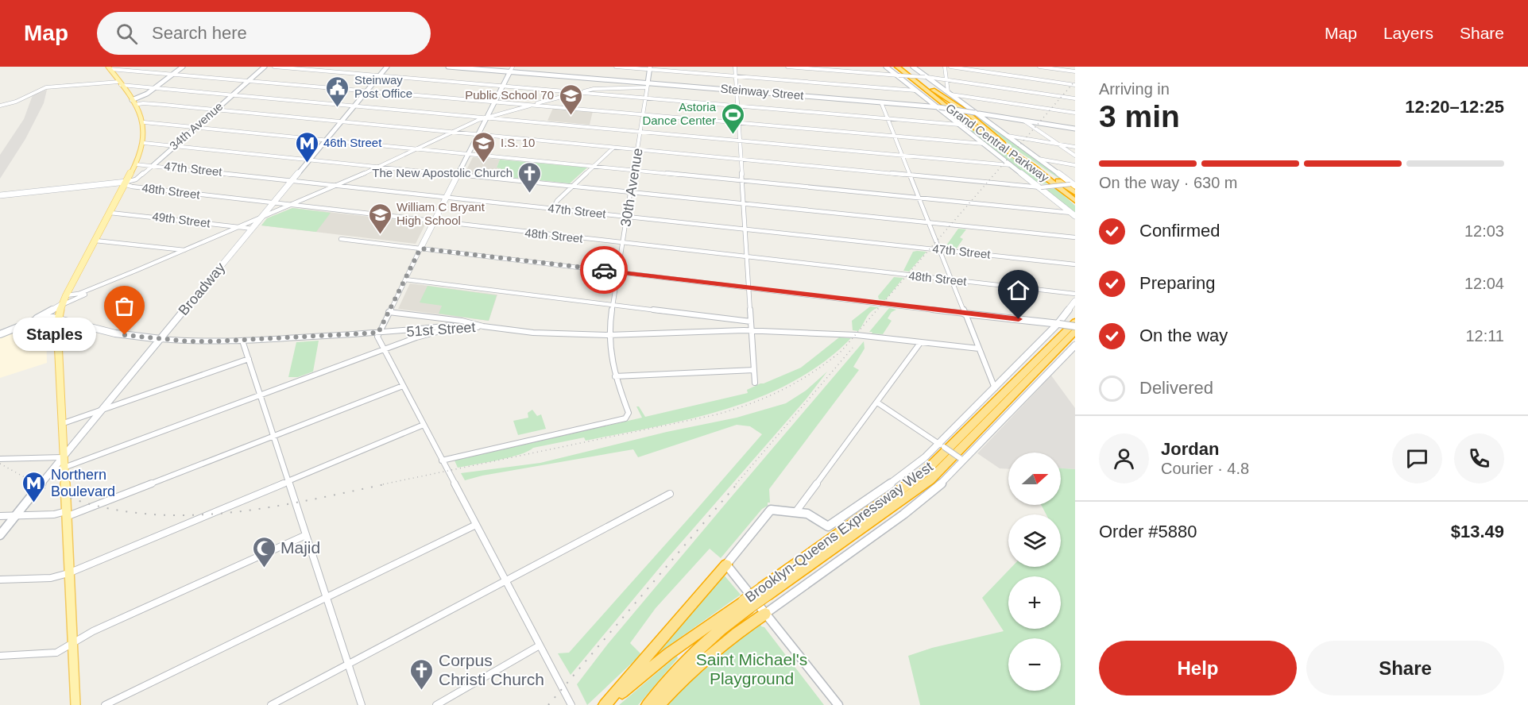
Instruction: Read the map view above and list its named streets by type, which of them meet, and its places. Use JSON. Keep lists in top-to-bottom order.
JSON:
{
  "streets": {
    "highway": ["Grand Central Parkway", "Brooklyn-Queens Expressway West"],
    "main road": ["Broadway"],
    "street": [
      "Steinway Street",
      "34th Avenue",
      "47th Street",
      "30th Avenue",
      "48th Street",
      "49th Street",
      "51st Street"
    ]
  },
  "crossings": [
    ["Steinway Street", "30th Avenue"],
    ["34th Avenue", "47th Street"],
    ["34th Avenue", "48th Street"],
    ["47th Street", "30th Avenue"],
    ["47th Street", "Broadway"],
    ["30th Avenue", "48th Street"],
    ["48th Street", "Broadway"],
    ["49th Street", "Broadway"],
    ["Broadway", "51st Street"]
  ],
  "parks": ["Saint Michael's Playground"],
  "places": {
    "public building": ["Steinway Post Office"],
    "school or university": ["Public School 70", "I.S. 10", "William C Bryant High School"],
    "sports": ["Astoria Dance Center"],
    "metro station": ["46th Street", "Northern Boulevard"],
    "church": ["The New Apostolic Church", "Corpus Christi Church"],
    "other": ["Staples"],
    "mosque": ["Majid"]
  },
  "north": "right",
  "page": {
    "header": "Map",
    "search": "Search here",
    "nav": ["Map", "Layers", "Share"],
    "heading": ["3 min", "Arriving in", "12:20–12:25"],
    "panel": [
      "Jordan",
      "Courier · 4.8",
      "Order #5880",
      "$13.49"
    ],
    "bar": "On the way · 630 m",
    "list": [
      ["Confirmed", "12:03"],
      ["Preparing", "12:04"],
      ["On the way", "12:11"],
      "Delivered"
    ],
    "bubble": "Staples",
    "map_buttons": ["+", "−"],
    "buttons": ["Help", "Share"]
  }
}
